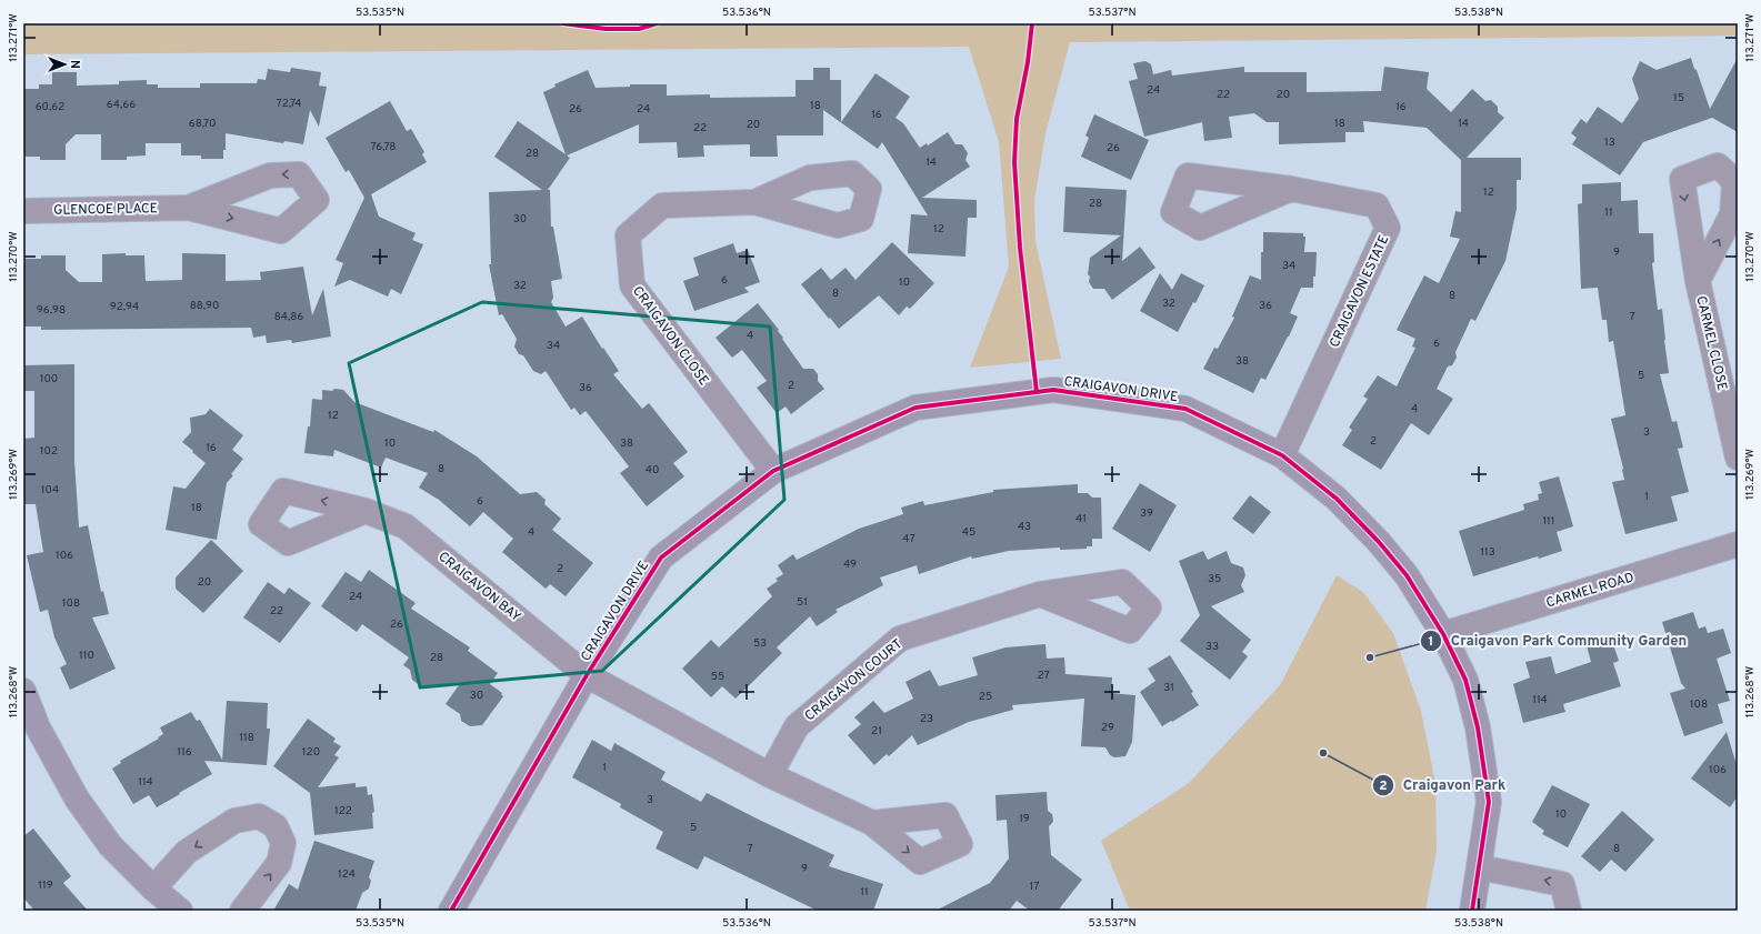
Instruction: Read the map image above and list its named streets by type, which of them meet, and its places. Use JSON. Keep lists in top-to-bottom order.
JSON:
{
  "streets": {
    "street": [
      "GLENCOE PLACE",
      "CRAIGAVON ESTATE",
      "CRAIGAVON CLOSE",
      "CARMEL CLOSE",
      "CRAIGAVON DRIVE",
      "CRAIGAVON BAY",
      "CARMEL ROAD",
      "CRAIGAVON COURT"
    ]
  },
  "crossings": [
    ["CRAIGAVON ESTATE", "CRAIGAVON DRIVE"],
    ["CRAIGAVON CLOSE", "CRAIGAVON DRIVE"],
    ["CRAIGAVON DRIVE", "CRAIGAVON BAY"],
    ["CRAIGAVON DRIVE", "CARMEL ROAD"]
  ],
  "places": ["Craigavon Park Community Garden", "Craigavon Park"],
  "house_numbers": [
    "24",
    "22",
    "20",
    "15",
    "72,74",
    "64,66",
    "18",
    "60,62",
    "16",
    "26",
    "24",
    "16",
    "68,70",
    "18",
    "14",
    "20",
    "22",
    "13",
    "76,78",
    "26",
    "28",
    "14",
    "12",
    "28",
    "11",
    "30",
    "12",
    "9",
    "34",
    "6",
    "10",
    "32",
    "8",
    "8",
    "32",
    "88,90",
    "36",
    "92,94",
    "96,98",
    "84,86",
    "7",
    "4",
    "6",
    "34",
    "38",
    "5",
    "100",
    "2",
    "36",
    "4",
    "12",
    "3",
    "2",
    "10",
    "38",
    "16",
    "102",
    "8",
    "40",
    "104",
    "1",
    "6",
    "18",
    "39",
    "41",
    "111",
    "43",
    "4",
    "45",
    "47",
    "113",
    "106",
    "49",
    "2",
    "35",
    "20",
    "24",
    "51",
    "108",
    "22",
    "26",
    "53",
    "33",
    "110",
    "28",
    "27",
    "55",
    "31",
    "30",
    "25",
    "114",
    "108",
    "23",
    "29",
    "21",
    "118",
    "116",
    "120",
    "1",
    "106",
    "114",
    "3",
    "122",
    "10",
    "19",
    "5",
    "7",
    "8",
    "9",
    "124",
    "119",
    "17",
    "11"
  ],
  "north": "right",
  "coordinates": [
    "53.535°N",
    "53.536°N",
    "53.537°N",
    "53.538°N",
    "113.271°W",
    "113.270°W",
    "113.269°W",
    "113.268°W"
  ]
}
